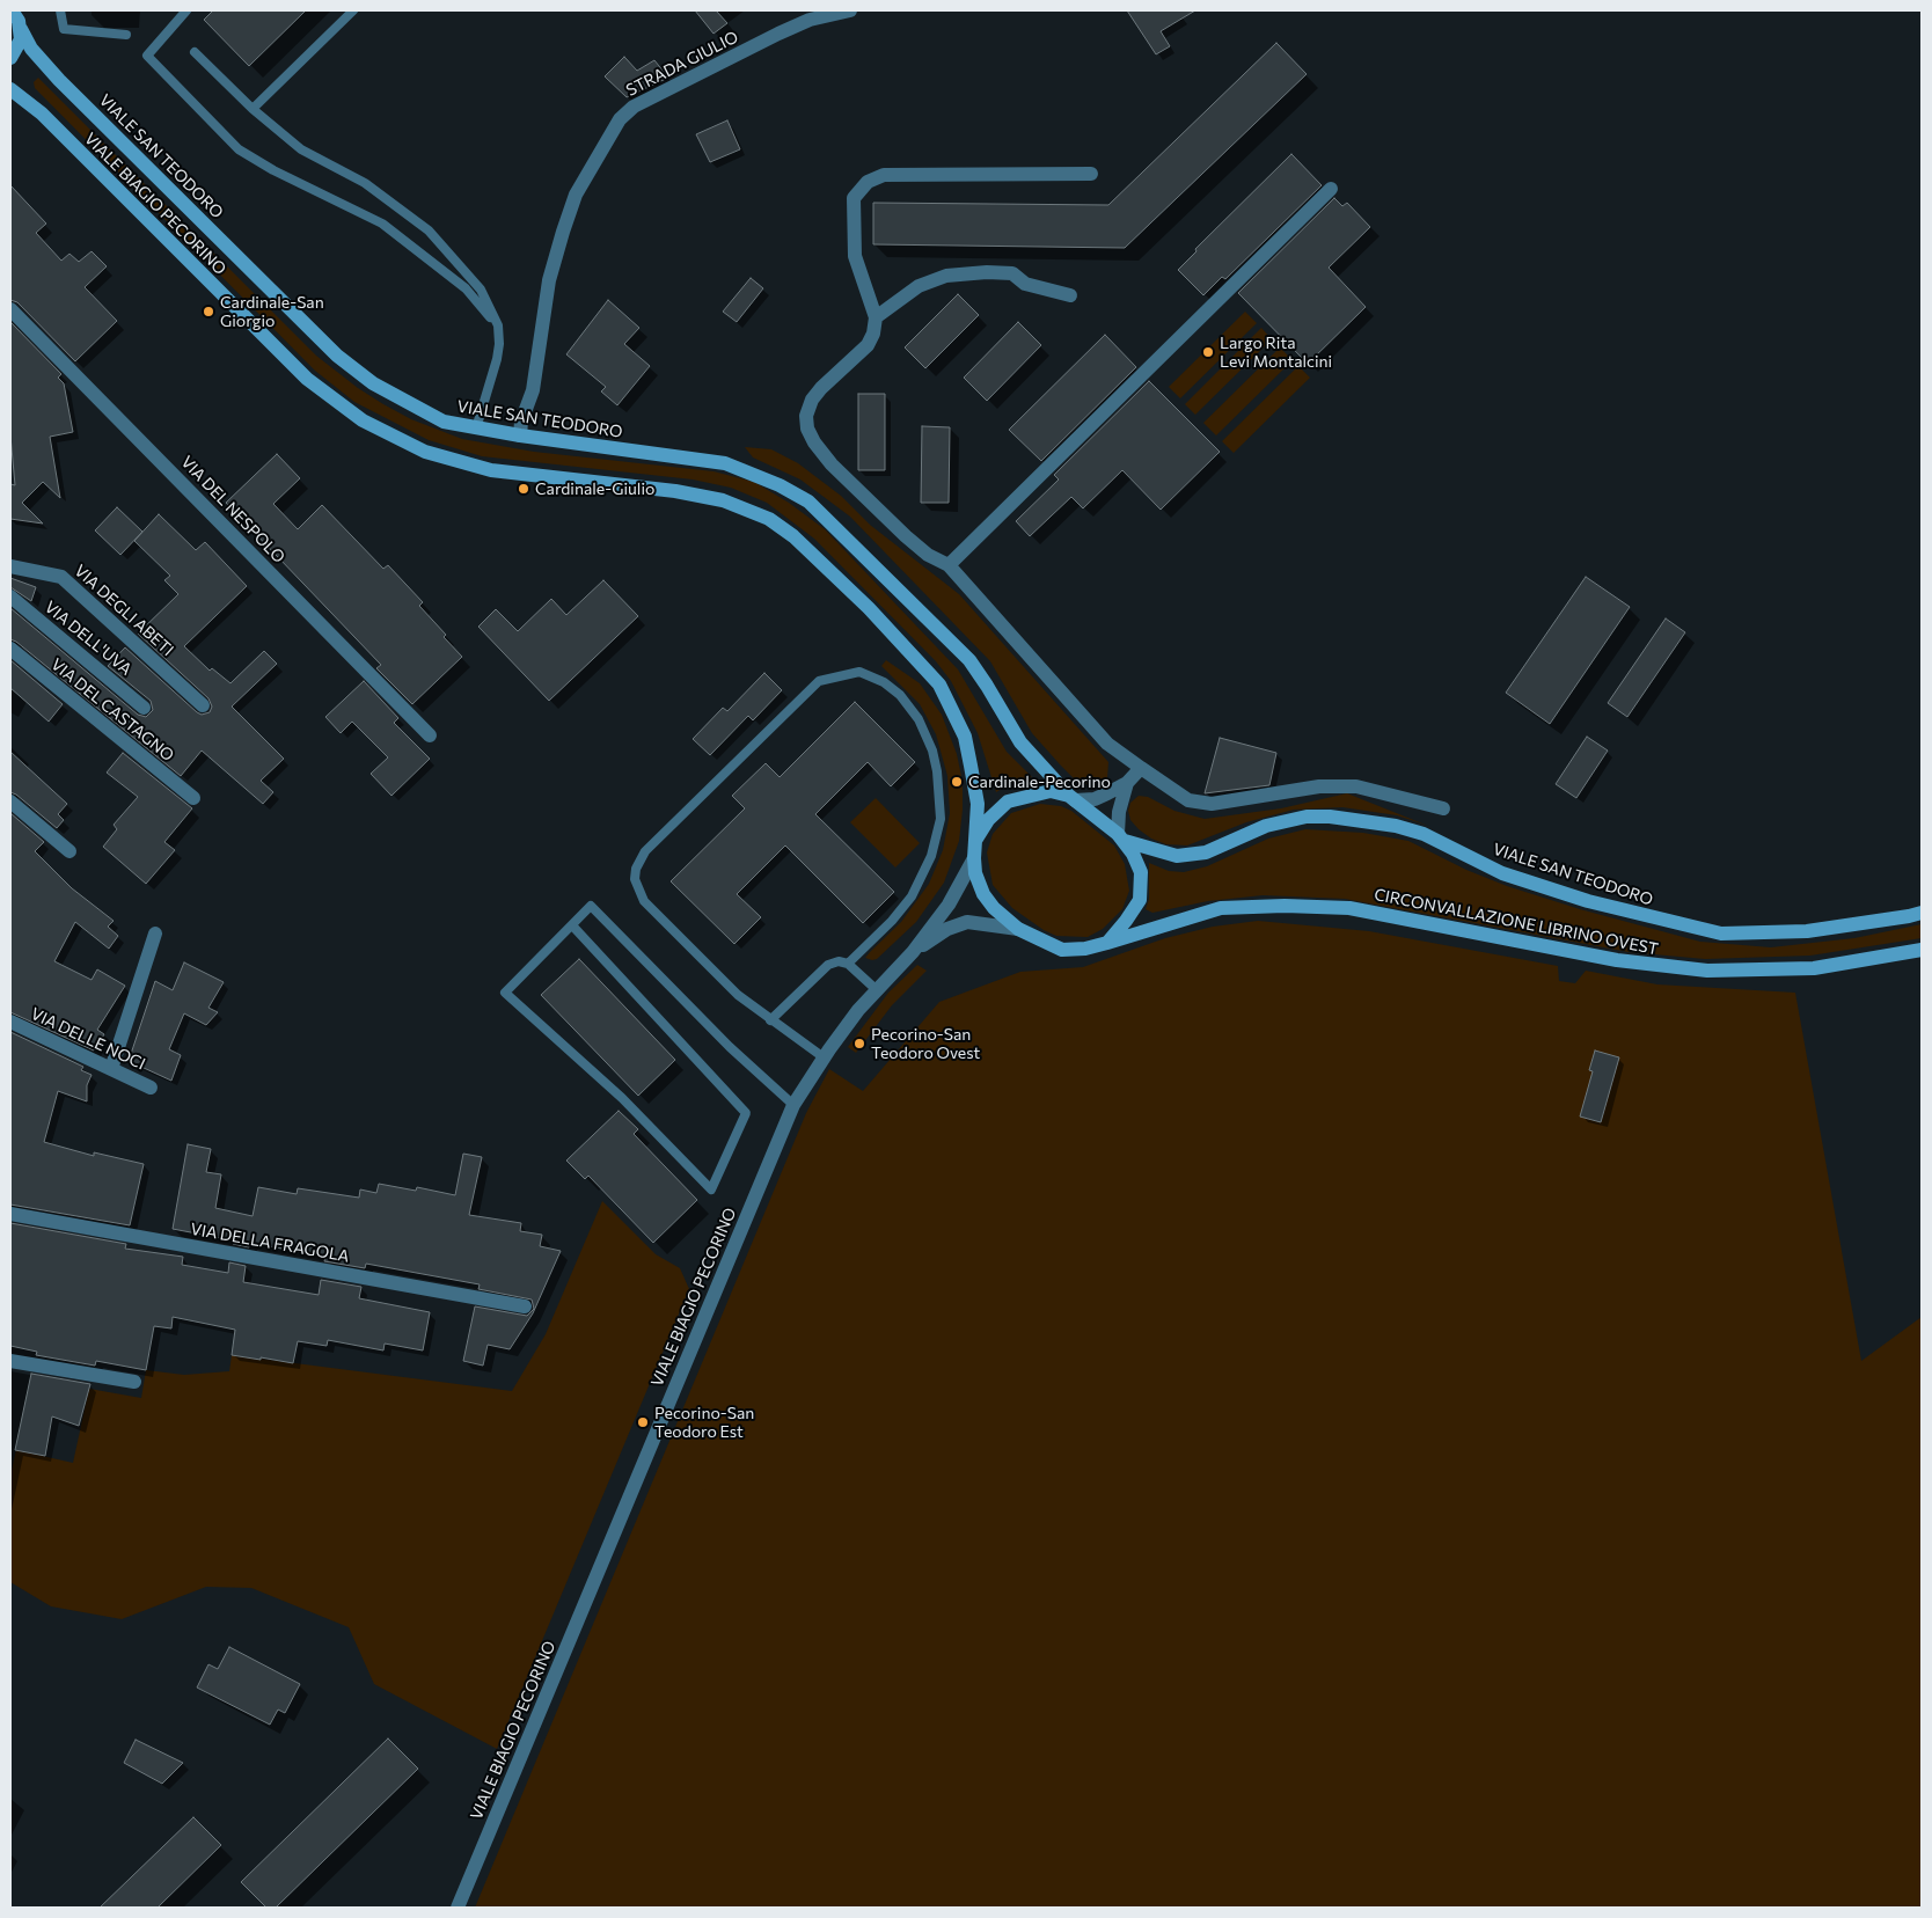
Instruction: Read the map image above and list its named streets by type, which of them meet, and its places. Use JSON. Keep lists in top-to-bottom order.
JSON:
{
  "streets": {
    "main road": ["VIALE SAN TEODORO", "VIALE BIAGIO PECORINO", "CIRCONVALLAZIONE LIBRINO OVEST"],
    "street": [
      "STRADA GIULIO",
      "VIA DEL NESPOLO",
      "VIA DEGLI ABETI",
      "VIA DELL'UVA",
      "VIA DEL CASTAGNO",
      "VIA DELLE NOCI",
      "VIA DELLA FRAGOLA"
    ]
  },
  "crossings": [
    ["STRADA GIULIO", "VIALE SAN TEODORO"],
    ["VIALE SAN TEODORO", "VIALE BIAGIO PECORINO"],
    ["VIALE SAN TEODORO", "CIRCONVALLAZIONE LIBRINO OVEST"],
    ["VIALE BIAGIO PECORINO", "CIRCONVALLAZIONE LIBRINO OVEST"]
  ],
  "places": [
    "Cardinale-San Giorgio",
    "Largo Rita Levi Montalcini",
    "Cardinale-Giulio",
    "Cardinale-Pecorino",
    "Pecorino-San Teodoro Ovest",
    "Pecorino-San Teodoro Est"
  ]
}
